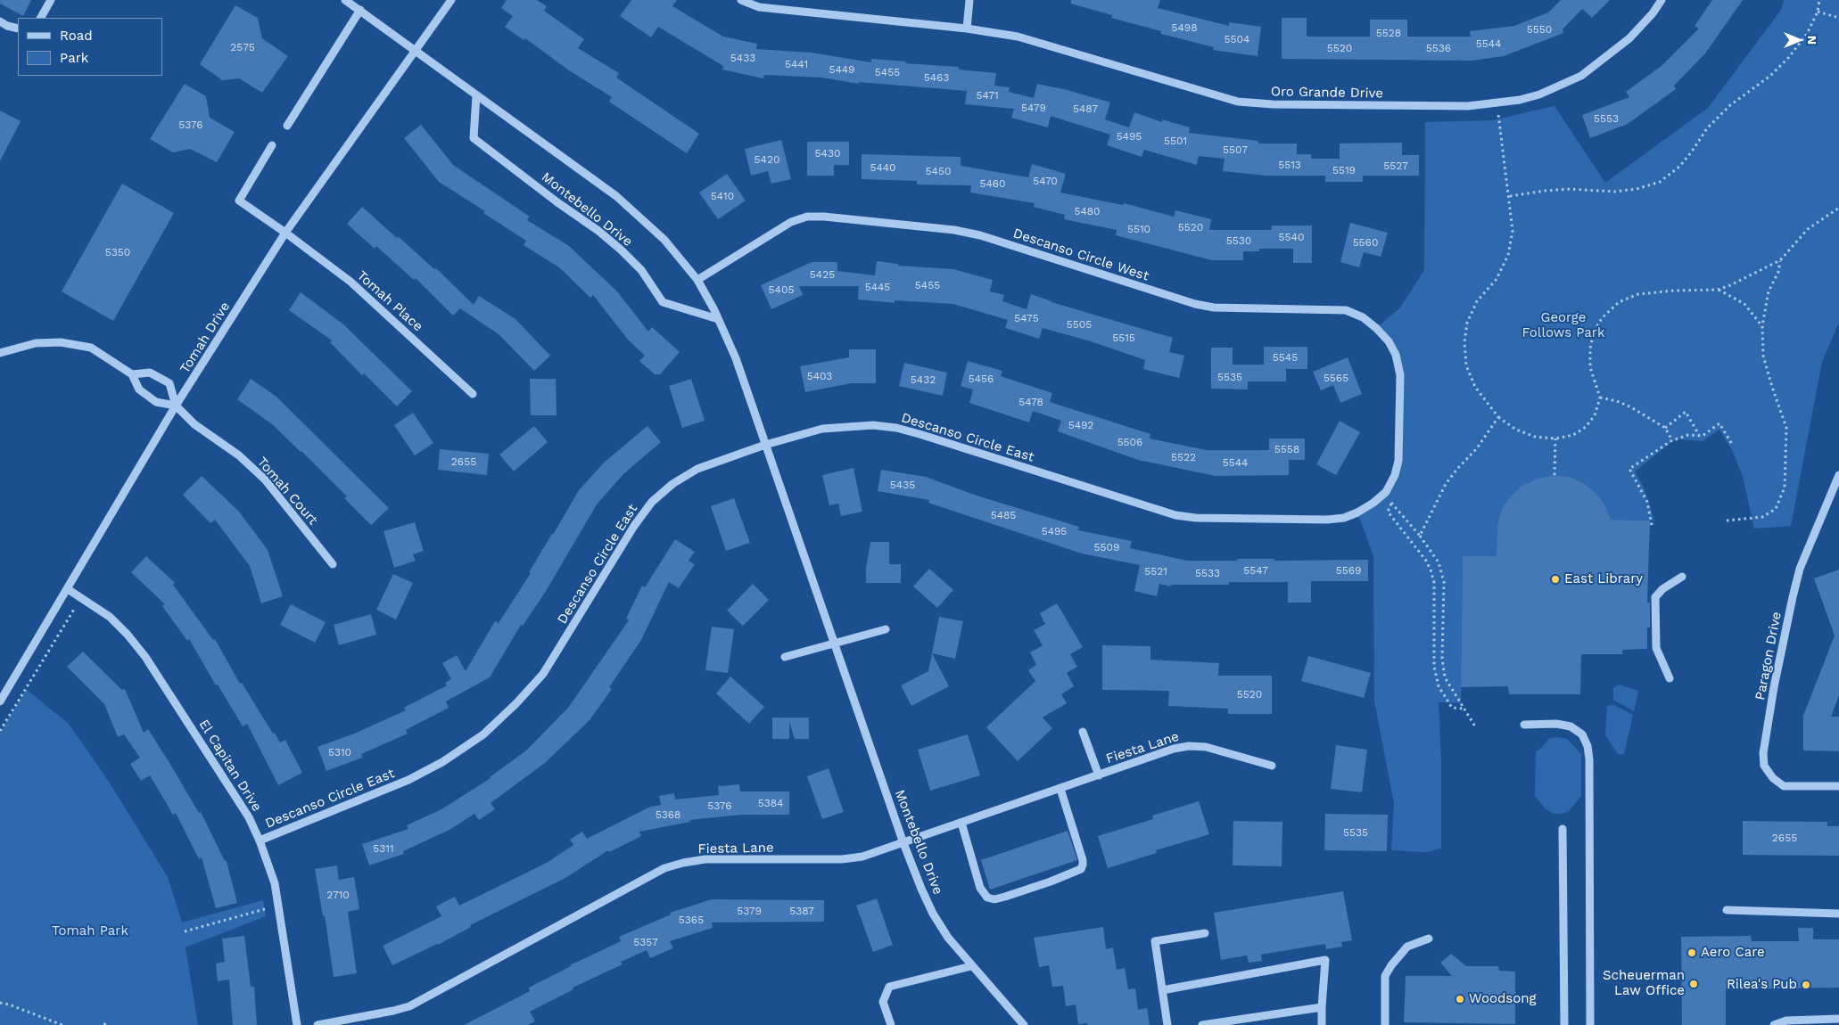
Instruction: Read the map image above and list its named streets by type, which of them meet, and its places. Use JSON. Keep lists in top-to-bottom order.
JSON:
{
  "streets": {
    "street": [
      "Oro Grande Drive",
      "Montebello Drive",
      "Descanso Circle West",
      "Tomah Place",
      "Tomah Drive",
      "Descanso Circle East",
      "Tomah Court",
      "Paragon Drive",
      "Fiesta Lane",
      "El Capitan Drive"
    ]
  },
  "crossings": [
    ["Montebello Drive", "Descanso Circle West"],
    ["Montebello Drive", "Tomah Drive"],
    ["Montebello Drive", "Descanso Circle East"],
    ["Montebello Drive", "Fiesta Lane"],
    ["Descanso Circle West", "Descanso Circle East"],
    ["Tomah Place", "Tomah Drive"],
    ["Tomah Drive", "Tomah Court"],
    ["Tomah Drive", "El Capitan Drive"],
    ["Descanso Circle East", "El Capitan Drive"]
  ],
  "parks": ["George Follows Park", "Tomah Park"],
  "places": [
    "East Library",
    "Aero Care",
    "Scheuerman Law Office",
    "Rilea's Pub",
    "Woodsong"
  ],
  "house_numbers": [
    "5498",
    "5550",
    "5528",
    "5504",
    "5544",
    "2575",
    "5520",
    "5536",
    "5433",
    "5441",
    "5449",
    "5455",
    "5463",
    "5471",
    "5479",
    "5487",
    "5553",
    "5376",
    "5495",
    "5501",
    "5507",
    "5430",
    "5420",
    "5513",
    "5527",
    "5440",
    "5519",
    "5450",
    "5470",
    "5460",
    "5410",
    "5480",
    "5520",
    "5510",
    "5540",
    "5530",
    "5560",
    "5350",
    "5425",
    "5455",
    "5445",
    "5405",
    "5475",
    "5505",
    "5515",
    "5545",
    "5403",
    "5535",
    "5565",
    "5456",
    "5432",
    "5478",
    "5492",
    "5506",
    "5558",
    "5522",
    "2655",
    "5544",
    "5435",
    "5485",
    "5495",
    "5509",
    "5547",
    "5569",
    "5521",
    "5533",
    "5520",
    "5310",
    "5384",
    "5376",
    "5368",
    "5535",
    "2655",
    "5311",
    "2710",
    "5379",
    "5387",
    "5365",
    "5357"
  ],
  "legend": ["Road", "Park"],
  "north": "right"
}
